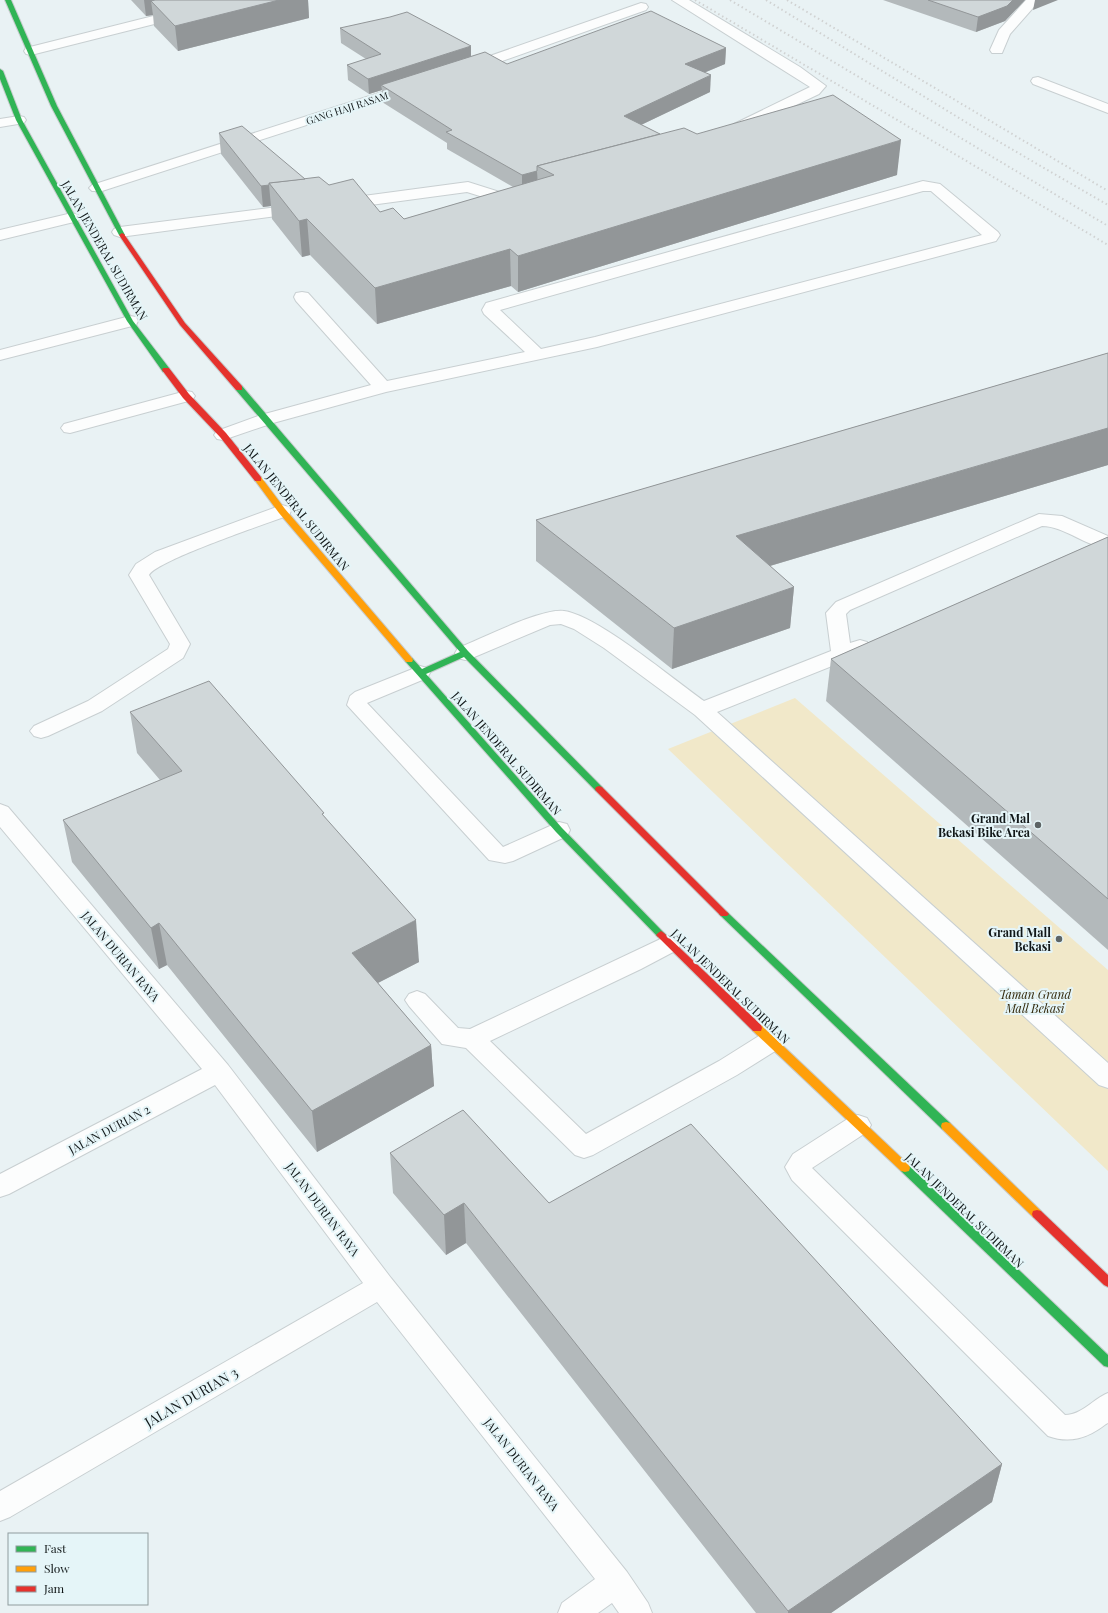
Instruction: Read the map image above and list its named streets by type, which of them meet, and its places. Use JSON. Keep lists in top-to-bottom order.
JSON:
{
  "streets": {
    "highway": ["JALAN JENDERAL SUDIRMAN"],
    "street": [
      "GANG HAJI RASAM",
      "JALAN DURIAN RAYA",
      "JALAN DURIAN 2",
      "JALAN DURIAN 3"
    ]
  },
  "crossings": [
    ["GANG HAJI RASAM", "JALAN JENDERAL SUDIRMAN"],
    ["JALAN DURIAN RAYA", "JALAN DURIAN 2"],
    ["JALAN DURIAN RAYA", "JALAN DURIAN 3"]
  ],
  "parks": ["Taman Grand Mall Bekasi"],
  "places": ["Grand Mal Bekasi Bike Area", "Grand Mall Bekasi"],
  "legend": ["Fast", "Slow", "Jam"]
}
